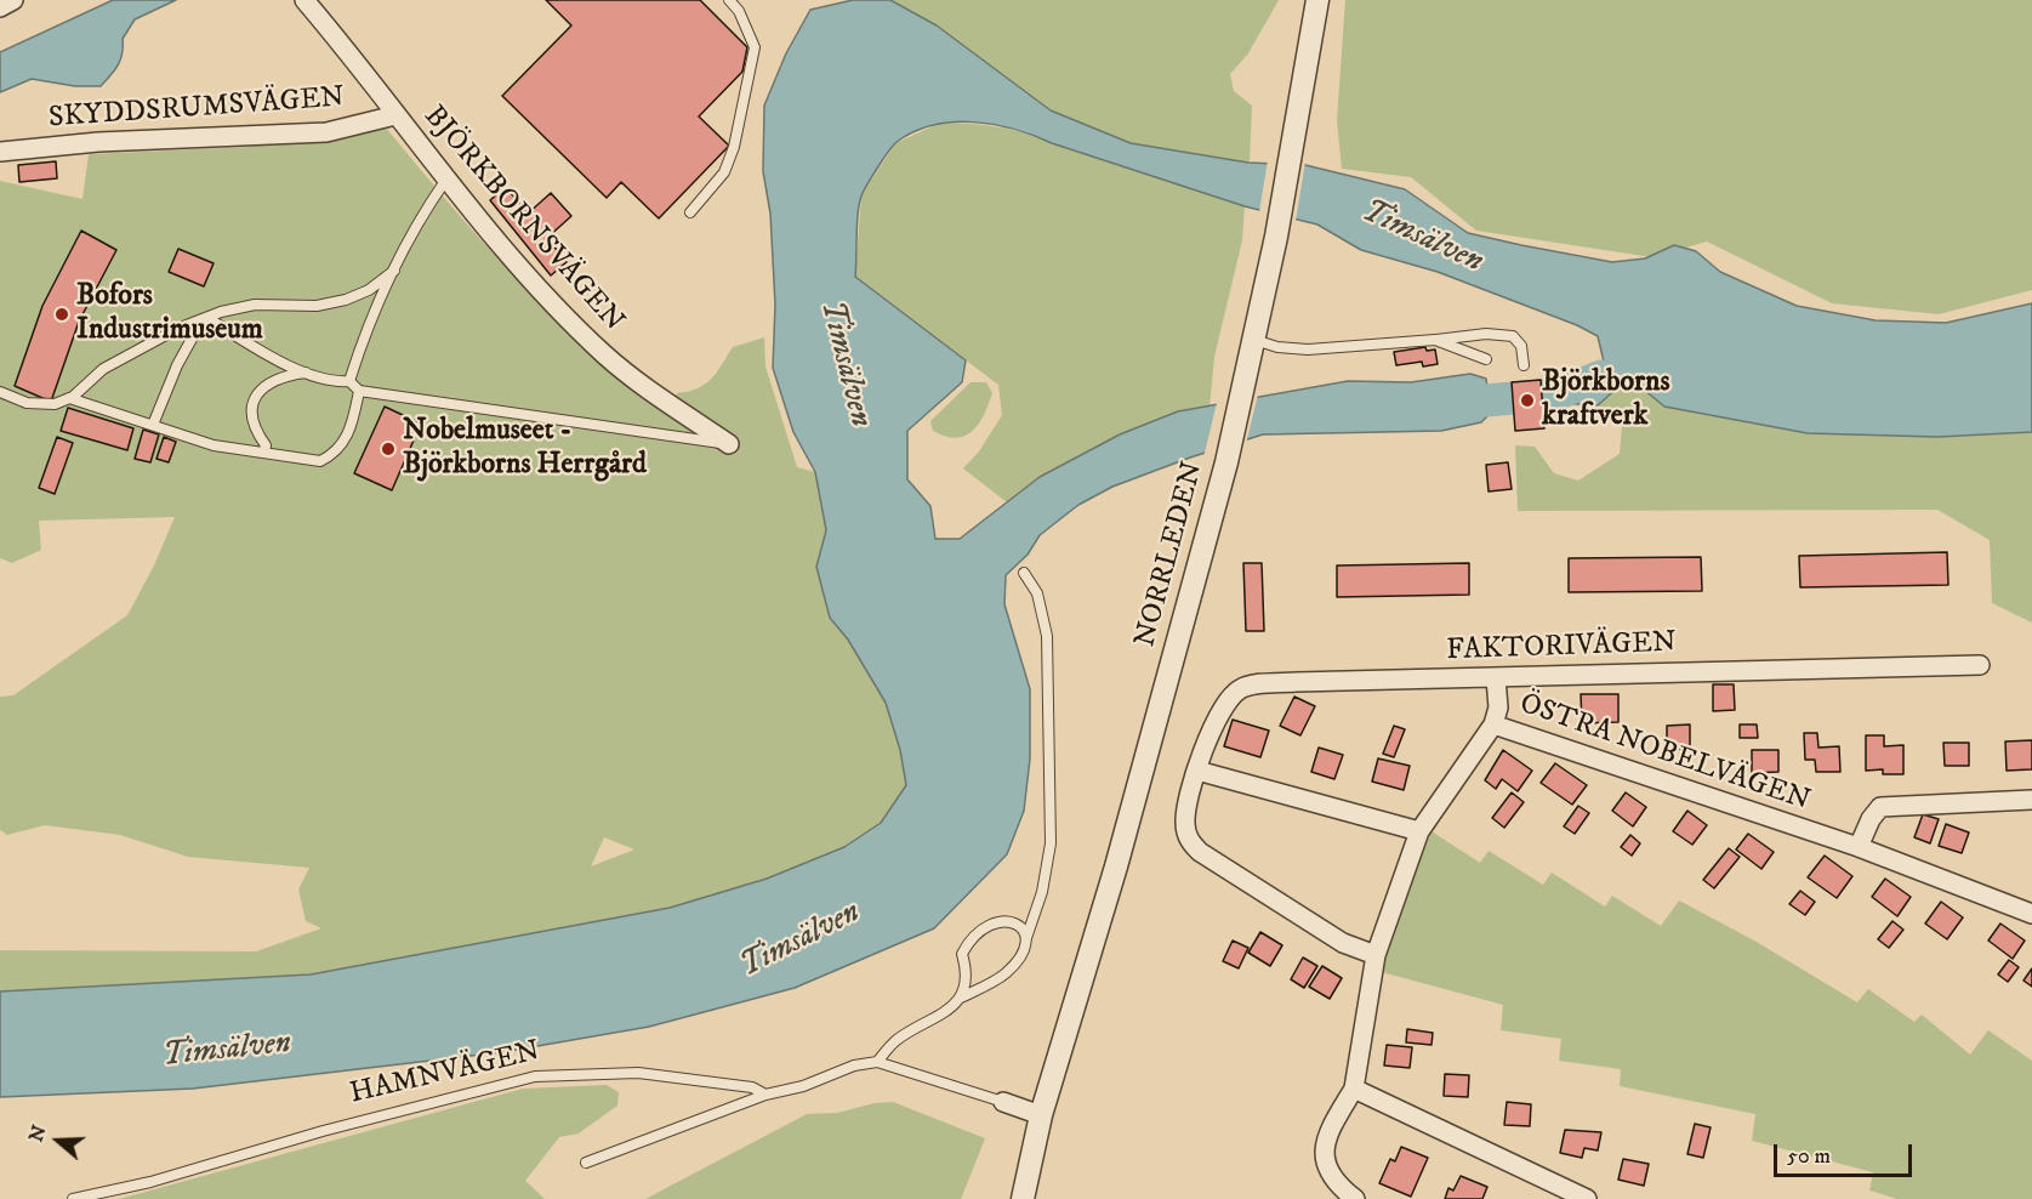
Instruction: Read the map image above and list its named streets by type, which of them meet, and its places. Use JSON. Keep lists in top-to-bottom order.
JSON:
{
  "streets": {
    "street": [
      "SKYDDSRUMSVÄGEN",
      "BJÖRKBORNSVÄGEN",
      "NORRLEDEN",
      "FAKTORIVÄGEN",
      "ÖSTRA NOBELVÄGEN"
    ],
    "lane": ["HAMNVÄGEN"]
  },
  "crossings": [
    ["SKYDDSRUMSVÄGEN", "BJÖRKBORNSVÄGEN"],
    ["FAKTORIVÄGEN", "ÖSTRA NOBELVÄGEN"]
  ],
  "water": ["Timsälven"],
  "places": ["Bofors Industrimuseum", "Björkborns kraftverk", "Nobelmuseet - Björkborns Herrgård"],
  "scale_bar": "50 m",
  "north": "left"
}
